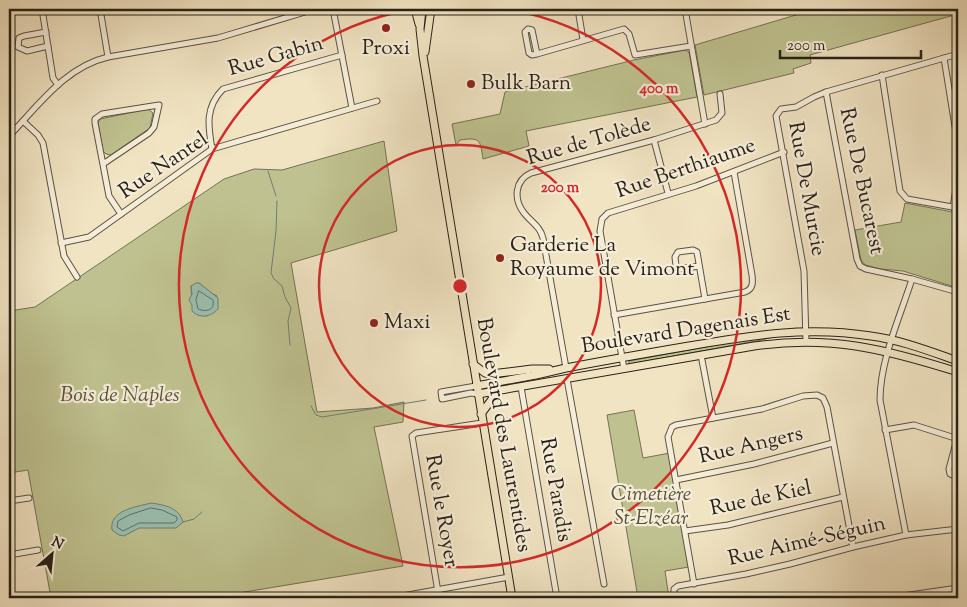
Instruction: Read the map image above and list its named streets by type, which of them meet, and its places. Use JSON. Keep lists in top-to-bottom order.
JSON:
{
  "streets": {
    "main road": ["Boulevard Dagenais Est", "Boulevard des Laurentides"],
    "street": [
      "Rue Gabin",
      "Rue de Tolède",
      "Rue Nantel",
      "Rue Berthiaume",
      "Rue De Bucarest",
      "Rue De Murcie",
      "Rue Angers",
      "Rue Paradis",
      "Rue de Kiel",
      "Rue le Royer",
      "Rue Aimé-Séguin"
    ]
  },
  "crossings": [
    ["Rue Gabin", "Rue Nantel"],
    ["Rue de Tolède", "Boulevard Dagenais Est"],
    ["Rue Berthiaume", "Rue De Murcie"],
    ["Rue Berthiaume", "Boulevard Dagenais Est"],
    ["Rue De Bucarest", "Rue De Murcie"],
    ["Rue De Murcie", "Boulevard Dagenais Est"],
    ["Boulevard Dagenais Est", "Boulevard des Laurentides"],
    ["Boulevard Dagenais Est", "Rue Paradis"],
    ["Boulevard des Laurentides", "Rue le Royer"]
  ],
  "parks": ["Bois de Naples", "Cimetière St-Elzéar"],
  "places": [
    "Proxi",
    "Bulk Barn",
    "Garderie La Royaume de Vimont",
    "Maxi"
  ],
  "scale_bar": "200 m",
  "north": "top right",
  "rings": ["400 m", "200 m"]
}
